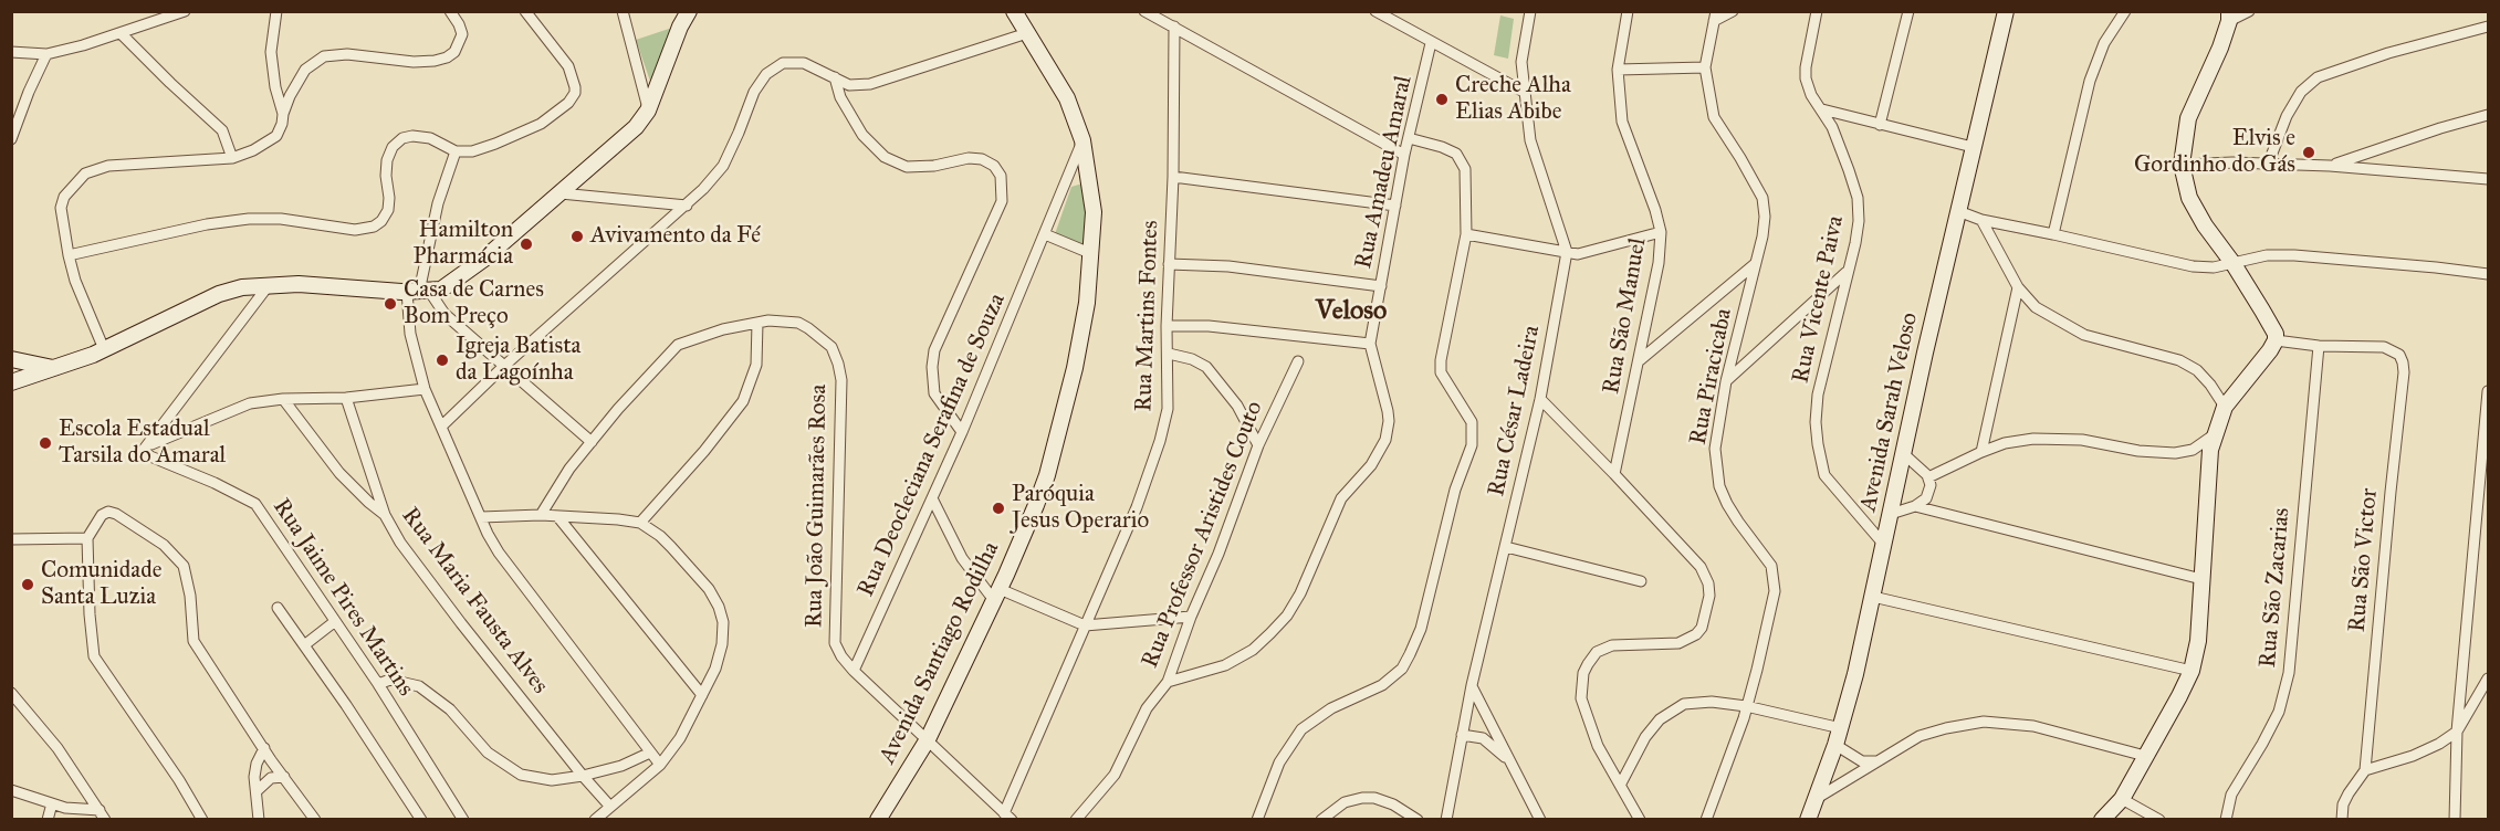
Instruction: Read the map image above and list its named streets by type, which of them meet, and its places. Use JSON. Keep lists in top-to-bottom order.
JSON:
{
  "streets": {
    "main road": ["Avenida Sarah Veloso", "Avenida Santiago Rodilha"],
    "street": [
      "Rua Amadeu Amaral",
      "Rua Vicente Paiva",
      "Rua Martins Fontes",
      "Rua São Manuel",
      "Rua Piracicaba",
      "Rua César Ladeira",
      "Rua Deocleciana Serafina de Souza",
      "Rua João Guimarães Rosa",
      "Rua Professor Aristides Couto",
      "Rua São Victor",
      "Rua São Zacarias",
      "Rua Jaime Pires Martins",
      "Rua Maria Fausta Alves"
    ]
  },
  "crossings": [
    ["Rua Amadeu Amaral", "Rua Professor Aristides Couto"],
    ["Rua Vicente Paiva", "Avenida Sarah Veloso"],
    ["Rua Martins Fontes", "Rua João Guimarães Rosa"],
    ["Rua Deocleciana Serafina de Souza", "Rua João Guimarães Rosa"],
    ["Rua Deocleciana Serafina de Souza", "Avenida Santiago Rodilha"],
    ["Rua João Guimarães Rosa", "Avenida Santiago Rodilha"],
    ["Rua São Victor", "Rua São Zacarias"]
  ],
  "districts": ["Veloso"],
  "places": [
    "Creche Alha Elias Abibe",
    "Elvis e Gordinho do Gás",
    "Avivamento da Fé",
    "Hamilton Pharmácia",
    "Casa de Carnes Bom Preço",
    "Igreja Batista da Lagoínha",
    "Escola Estadual Tarsila do Amaral",
    "Paróquia Jesus Operario",
    "Comunidade Santa Luzia"
  ]
}
